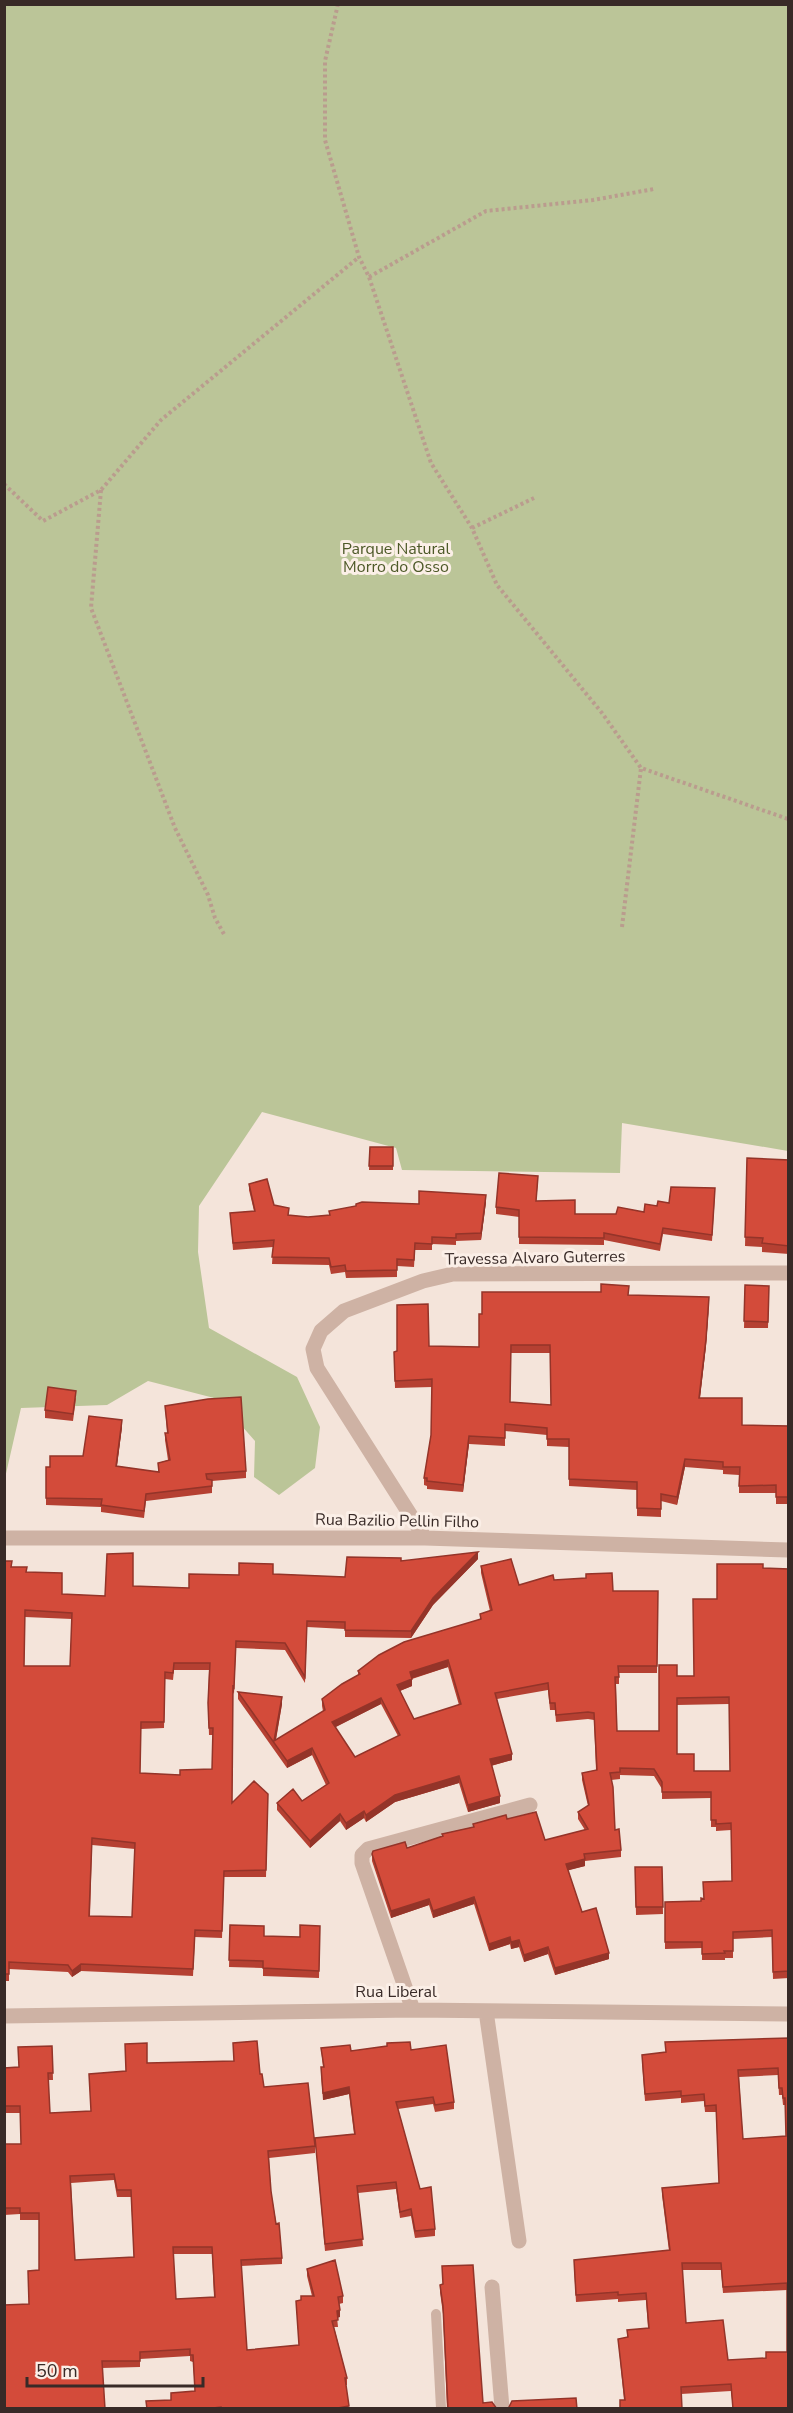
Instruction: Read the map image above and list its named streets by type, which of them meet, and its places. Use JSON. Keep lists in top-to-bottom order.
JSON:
{
  "streets": {
    "street": ["Travessa Alvaro Guterres", "Rua Bazilio Pellin Filho", "Rua Liberal"]
  },
  "crossings": [
    ["Travessa Alvaro Guterres", "Rua Bazilio Pellin Filho"]
  ],
  "parks": ["Parque Natural Morro do Osso"],
  "scale_bar": "50 m"
}
